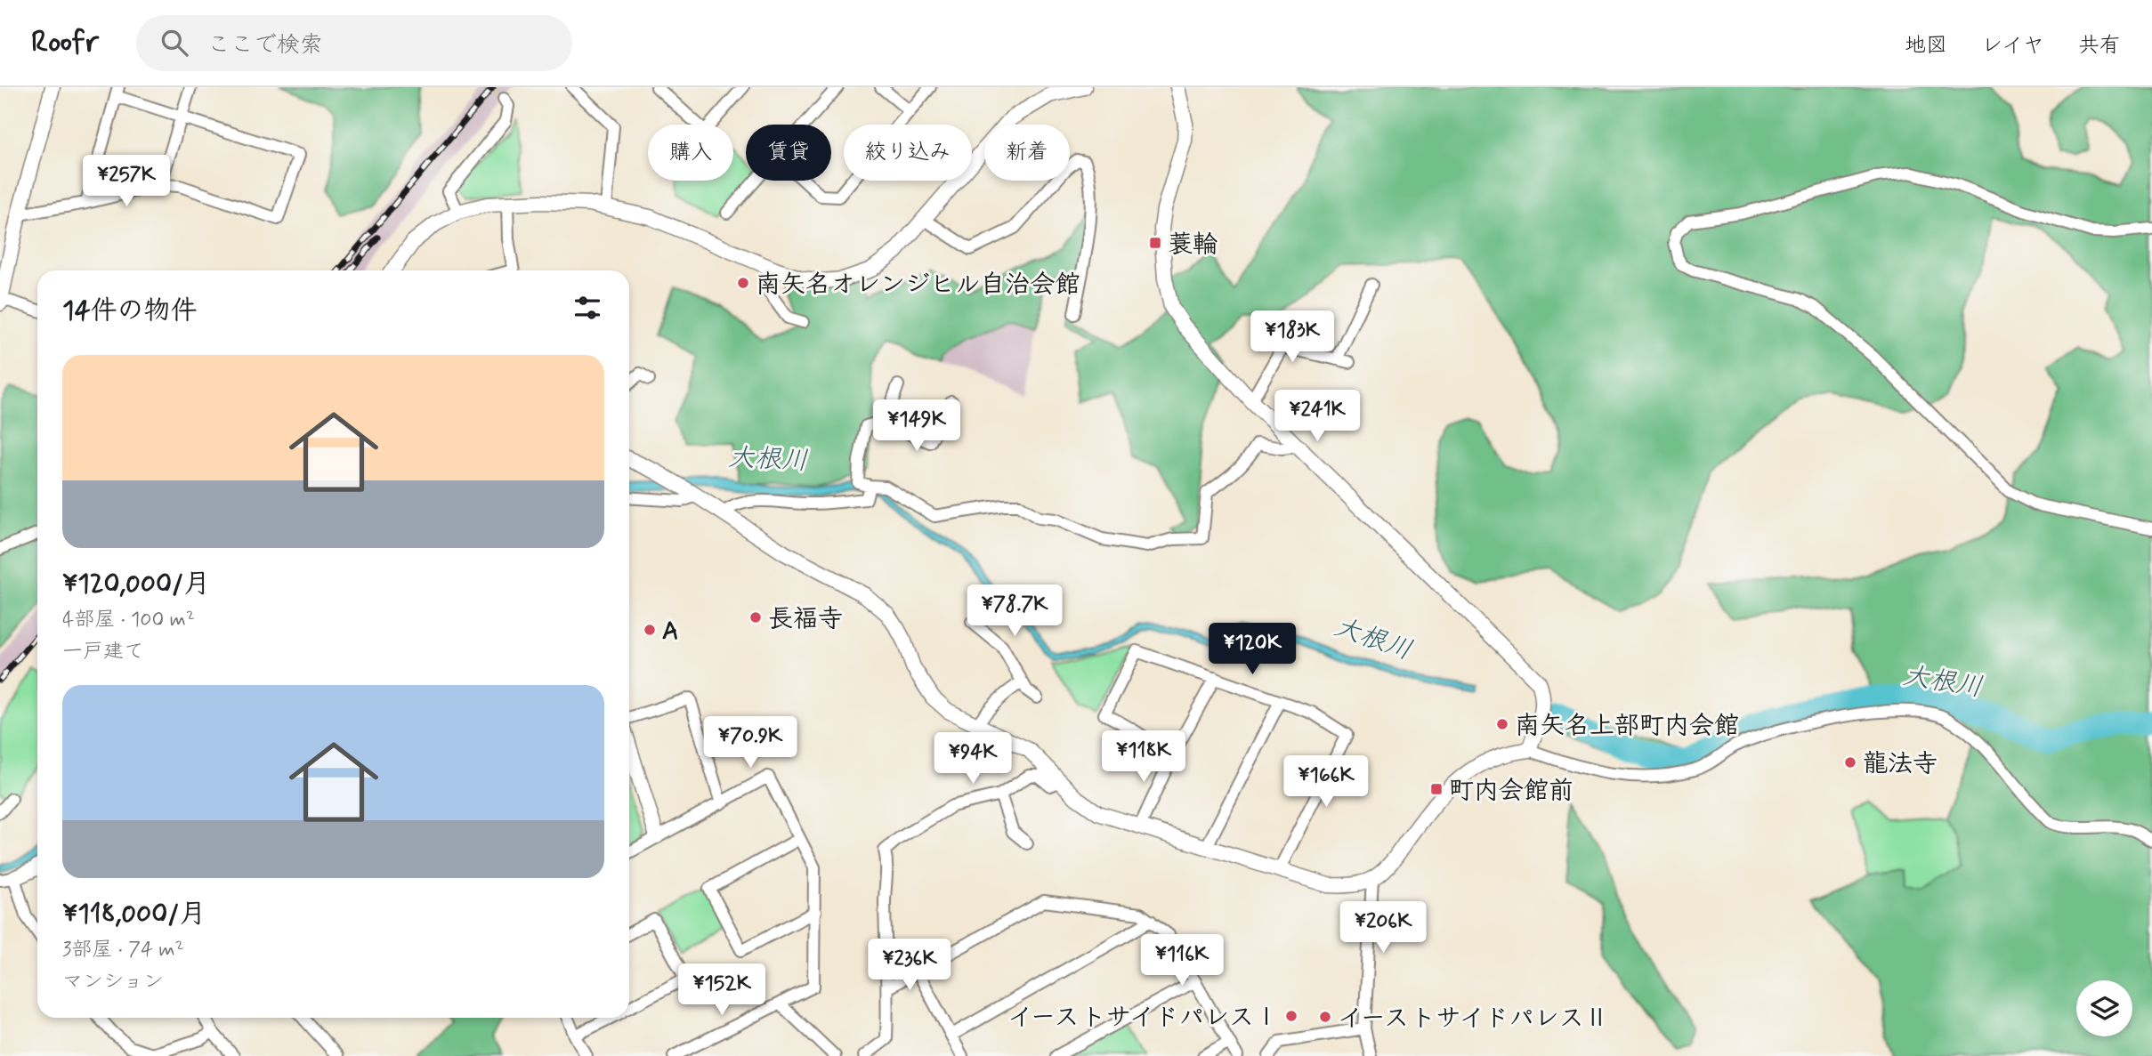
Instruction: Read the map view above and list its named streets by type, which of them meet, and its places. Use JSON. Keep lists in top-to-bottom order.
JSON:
{
  "water": ["大根川"],
  "places": {
    "transit": ["蓑輪", "町内会館前"],
    "other": [
      "南矢名オレンジヒル自治会館",
      "長福寺",
      "A",
      "南矢名上部町内会館",
      "龍法寺",
      "イーストサイドパレスⅠ",
      "イーストサイドパレスⅡ"
    ]
  },
  "page": {
    "header": "Roofr",
    "search": "ここで検索",
    "nav": ["地図", "レイヤ", "共有"],
    "chip": [
      "購入",
      "賃貸",
      "絞り込み",
      "新着"
    ],
    "price": [
      "¥257K",
      "¥183K",
      "¥241K",
      "¥149K",
      "¥78.7K",
      "¥120K",
      "¥70.9K",
      "¥118K",
      "¥94K",
      "¥166K",
      "¥206K",
      "¥116K",
      "¥236K",
      "¥152K"
    ],
    "heading": "14件の物件",
    "list": [
      {
        "name": "¥120,000/月",
        "note": "4部屋 · 100 m² · 一戸建て"
      },
      {
        "name": "¥118,000/月",
        "note": "3部屋 · 74 m² · マンション"
      }
    ]
  }
}
